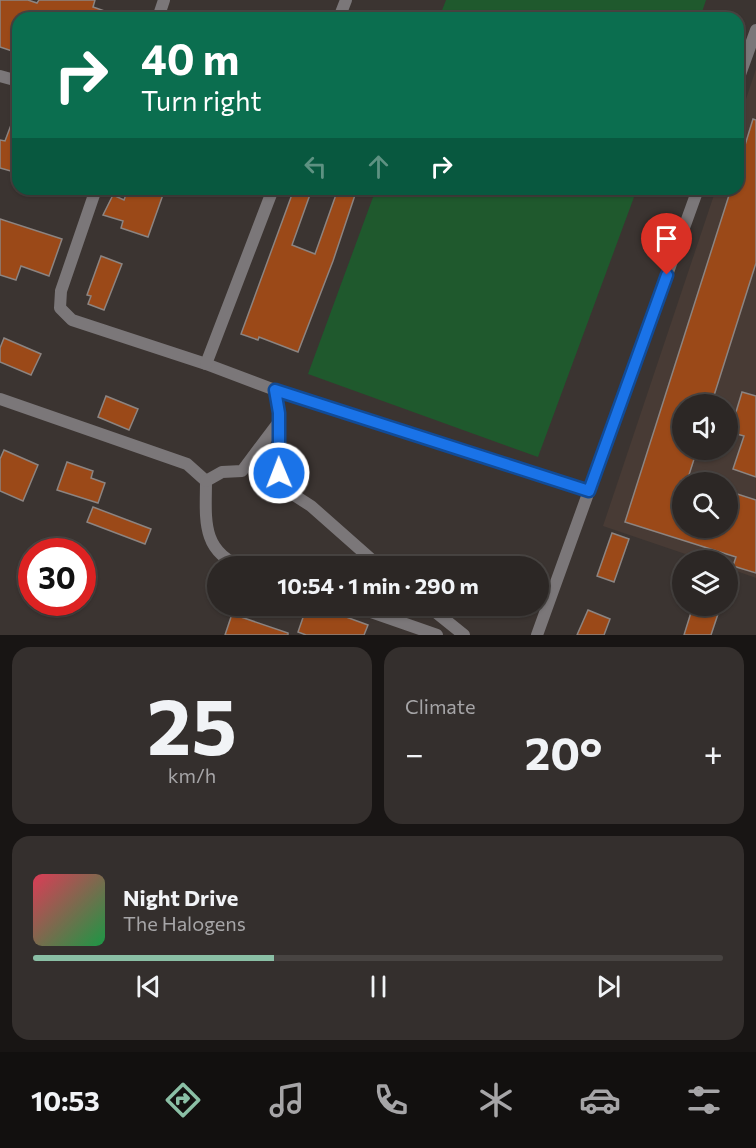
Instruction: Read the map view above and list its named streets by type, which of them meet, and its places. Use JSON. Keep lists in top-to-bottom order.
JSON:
{
  "page": {
    "turn": ["40 m", "Turn right"],
    "limit": "30",
    "trip": "10:54 · 1 min · 290 m",
    "tile": [
      ["25", "km/h"],
      "Climate"
    ],
    "heat": ["−", "20°", "+"],
    "song": ["Night Drive", "The Halogens"],
    "tabs": "10:53"
  }
}
